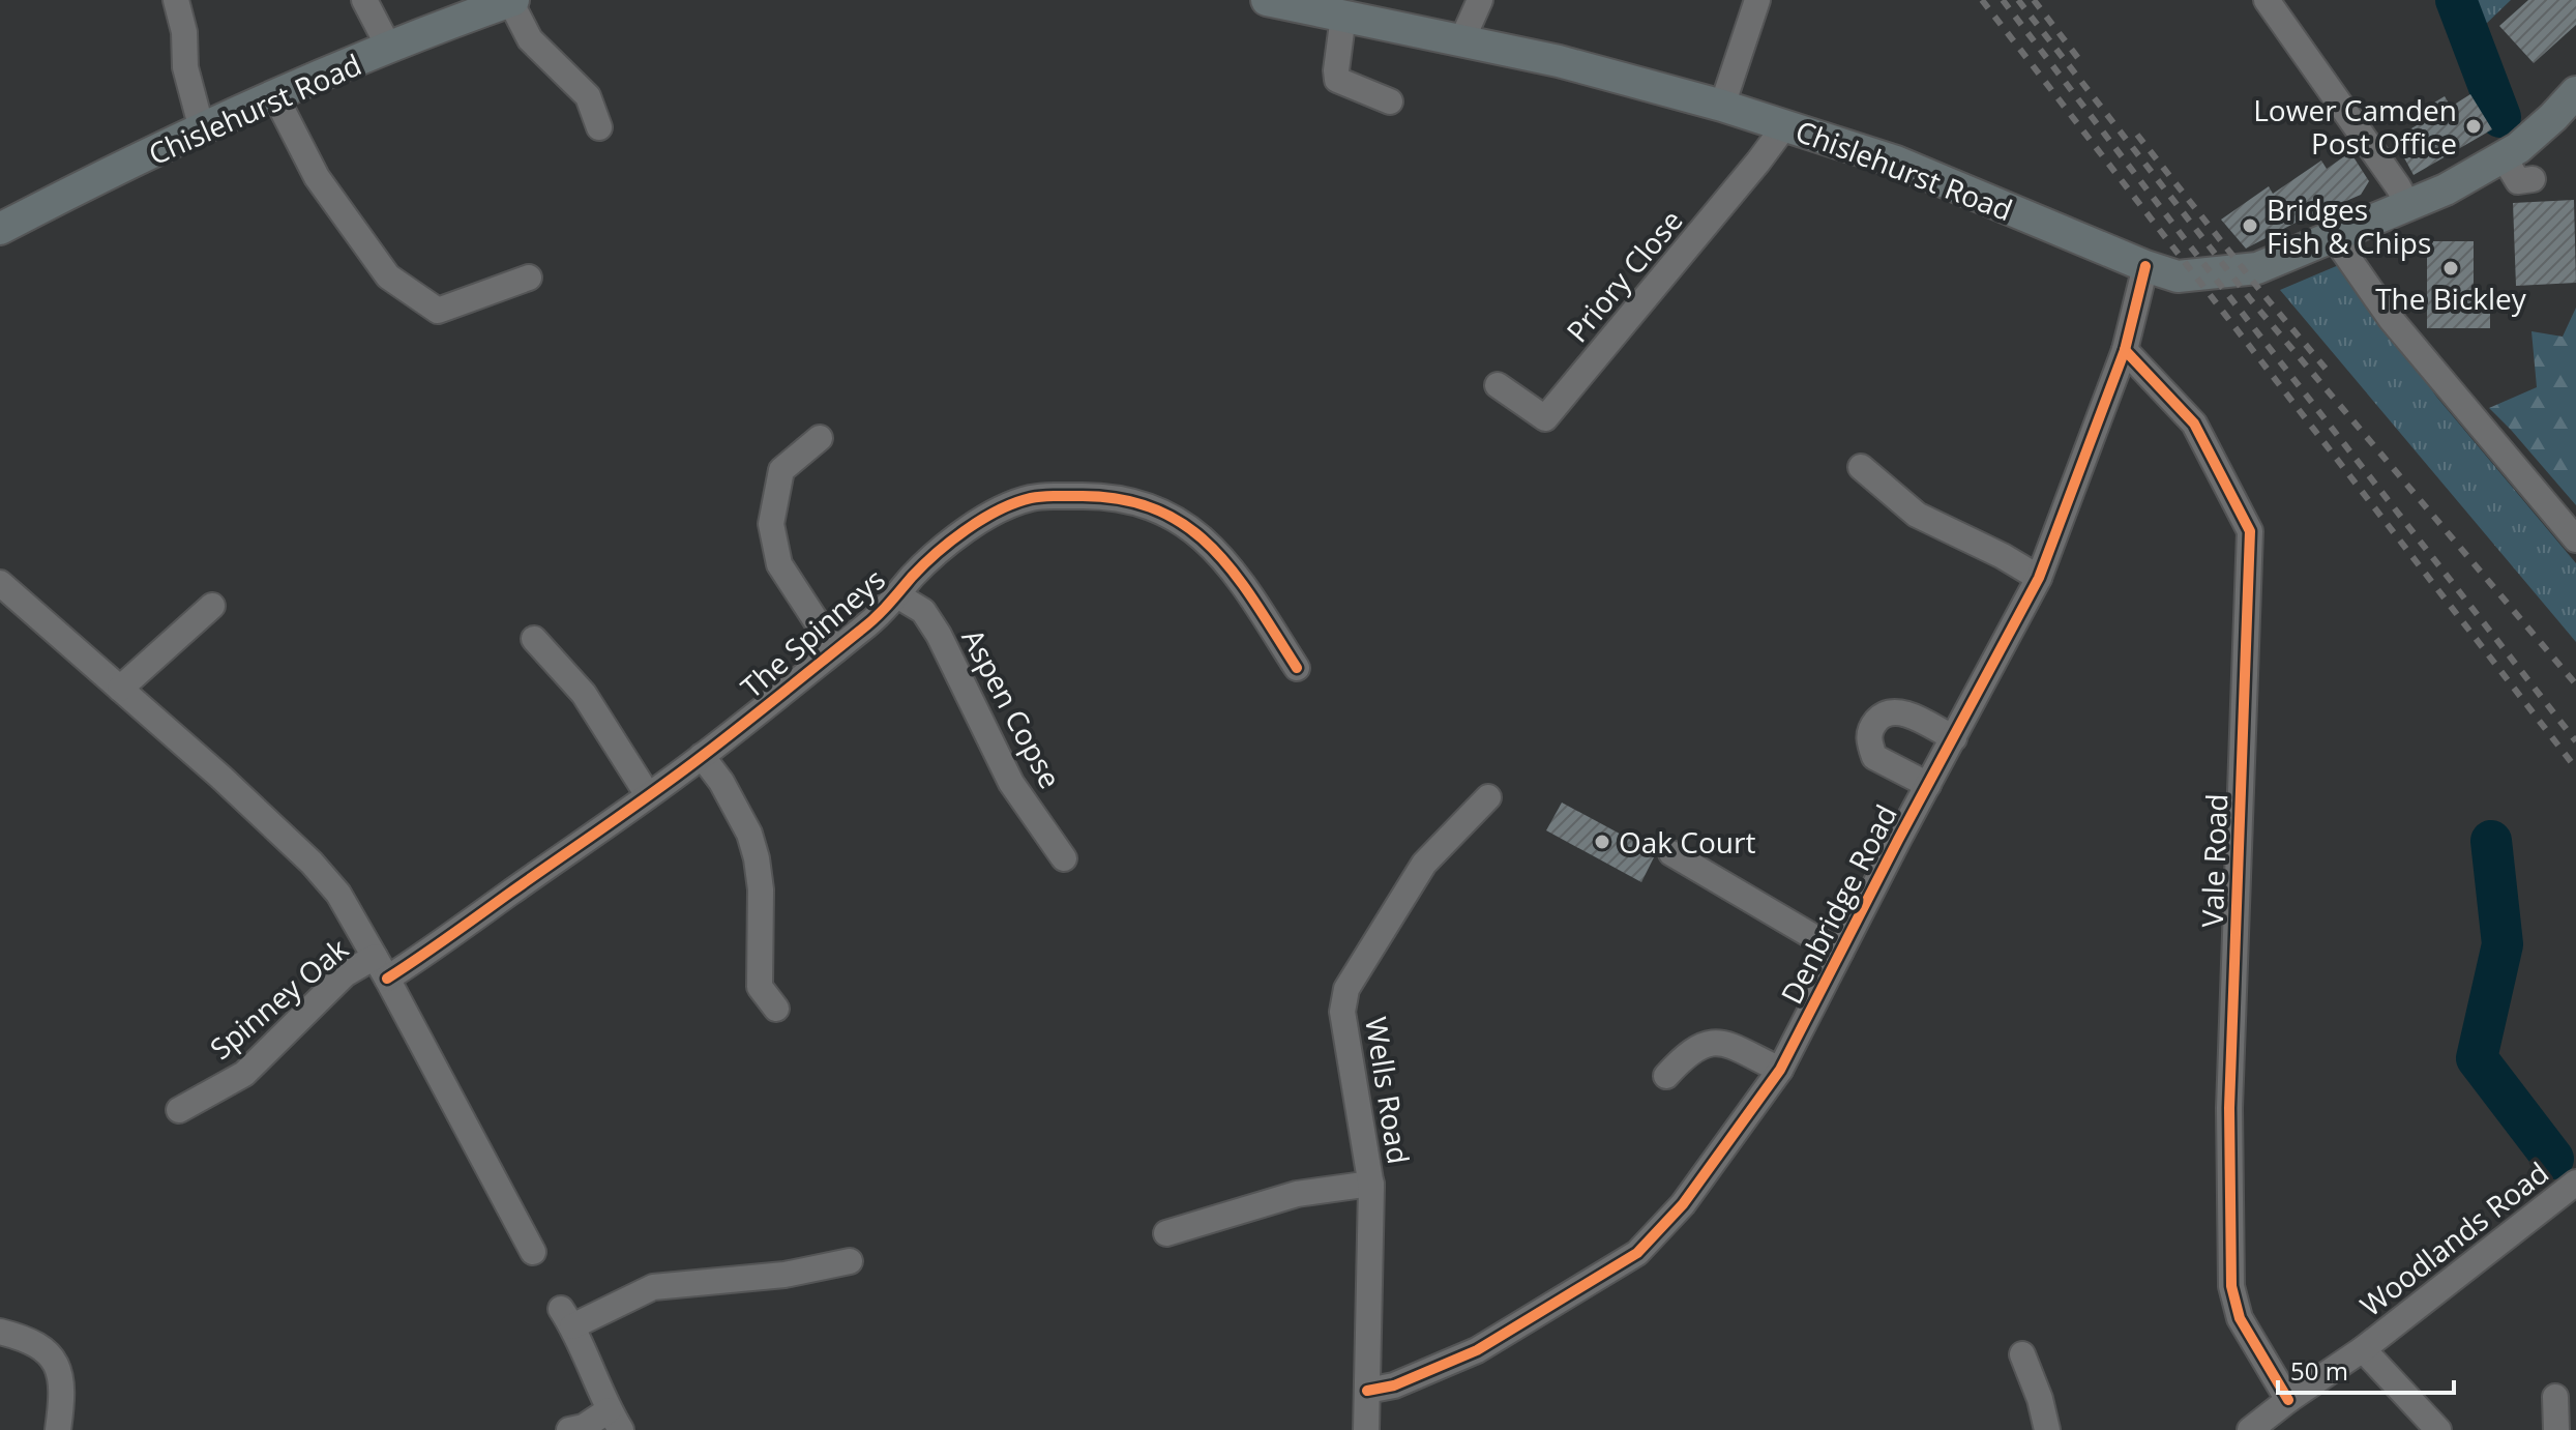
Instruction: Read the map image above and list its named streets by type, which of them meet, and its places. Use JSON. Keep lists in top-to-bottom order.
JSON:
{
  "streets": {
    "main road": ["Chislehurst Road"],
    "street": [
      "Priory Close",
      "The Spinneys",
      "Aspen Copse",
      "Vale Road",
      "Denbridge Road",
      "Spinney Oak",
      "Wells Road",
      "Woodlands Road"
    ]
  },
  "crossings": [
    ["Chislehurst Road", "Priory Close"],
    ["Chislehurst Road", "Denbridge Road"],
    ["The Spinneys", "Aspen Copse"],
    ["The Spinneys", "Spinney Oak"],
    ["Vale Road", "Denbridge Road"],
    ["Vale Road", "Woodlands Road"],
    ["Denbridge Road", "Wells Road"]
  ],
  "places": [
    "Lower Camden Post Office",
    "Bridges Fish & Chips",
    "The Bickley",
    "Oak Court"
  ],
  "scale_bar": "50 m"
}
